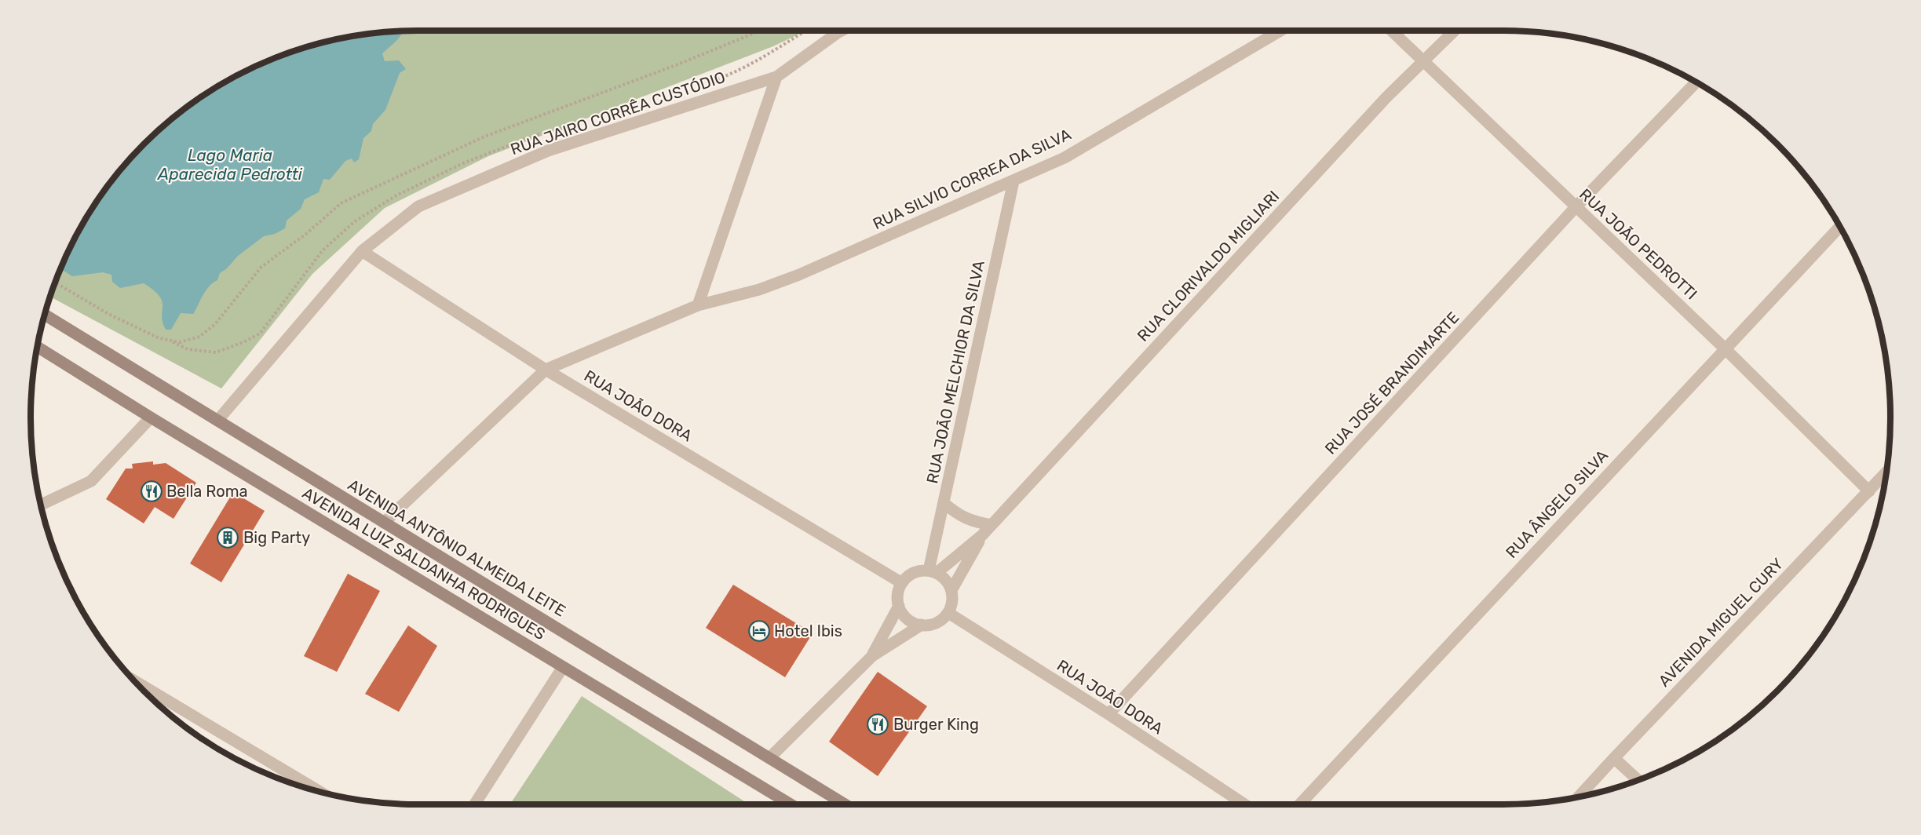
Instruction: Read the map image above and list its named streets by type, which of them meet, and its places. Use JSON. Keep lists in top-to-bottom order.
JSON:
{
  "streets": {
    "main road": ["AVENIDA ANTÔNIO ALMEIDA LEITE", "AVENIDA LUIZ SALDANHA RODRIGUES"],
    "street": [
      "RUA JAIRO CORRÊA CUSTÓDIO",
      "RUA SILVIO CORREA DA SILVA",
      "RUA JOÃO PEDROTTI",
      "RUA CLORIVALDO MIGLIARI",
      "RUA JOÃO MELCHIOR DA SILVA",
      "RUA JOSÉ BRANDIMARTE",
      "RUA JOÃO DORA",
      "RUA ÂNGELO SILVA",
      "AVENIDA MIGUEL CURY"
    ]
  },
  "crossings": [
    ["RUA JAIRO CORRÊA CUSTÓDIO", "RUA JOÃO DORA"],
    ["RUA JAIRO CORRÊA CUSTÓDIO", "AVENIDA ANTÔNIO ALMEIDA LEITE"],
    ["RUA SILVIO CORREA DA SILVA", "RUA JOÃO MELCHIOR DA SILVA"],
    ["RUA SILVIO CORREA DA SILVA", "RUA JOÃO DORA"],
    ["RUA SILVIO CORREA DA SILVA", "AVENIDA ANTÔNIO ALMEIDA LEITE"],
    ["RUA JOÃO PEDROTTI", "RUA CLORIVALDO MIGLIARI"],
    ["RUA JOÃO PEDROTTI", "RUA JOSÉ BRANDIMARTE"],
    ["RUA JOÃO PEDROTTI", "RUA ÂNGELO SILVA"],
    ["RUA JOÃO PEDROTTI", "AVENIDA MIGUEL CURY"],
    ["RUA CLORIVALDO MIGLIARI", "RUA JOÃO MELCHIOR DA SILVA"],
    ["RUA CLORIVALDO MIGLIARI", "RUA JOÃO DORA"],
    ["RUA JOÃO MELCHIOR DA SILVA", "RUA JOÃO DORA"],
    ["RUA JOSÉ BRANDIMARTE", "RUA JOÃO DORA"]
  ],
  "water": ["Lago Maria Aparecida Pedrotti"],
  "places": {
    "restaurant": ["Bella Roma", "Burger King"],
    "building": ["Big Party"],
    "hotel": ["Hotel Ibis"]
  }
}
